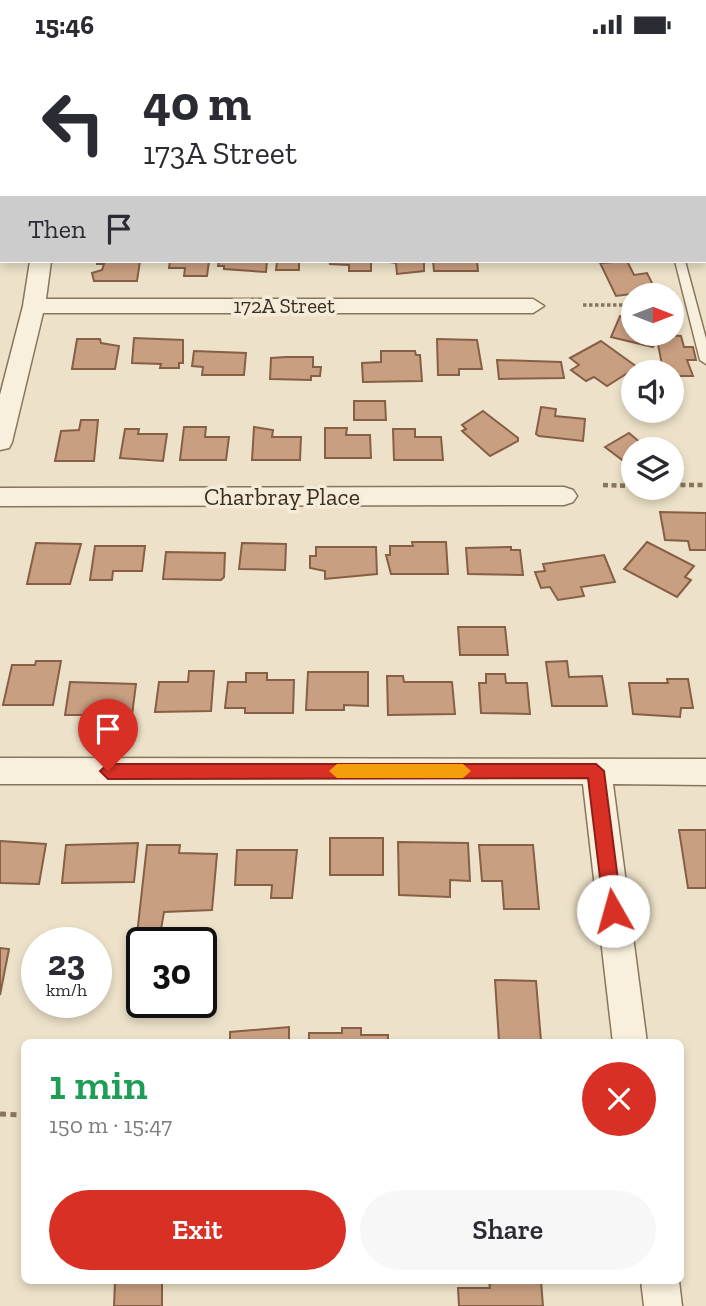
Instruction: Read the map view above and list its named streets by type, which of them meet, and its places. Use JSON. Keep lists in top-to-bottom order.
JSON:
{
  "streets": {
    "street": ["172A Street", "Charbray Place"]
  },
  "north": "right",
  "page": {
    "status": "15:46",
    "turn": ["40 m", "173A Street"],
    "then": "Then",
    "speed": "23 km/h",
    "limit": "30",
    "heading": ["1 min", "150 m · 15:47"],
    "buttons": ["Exit", "Share"]
  }
}
